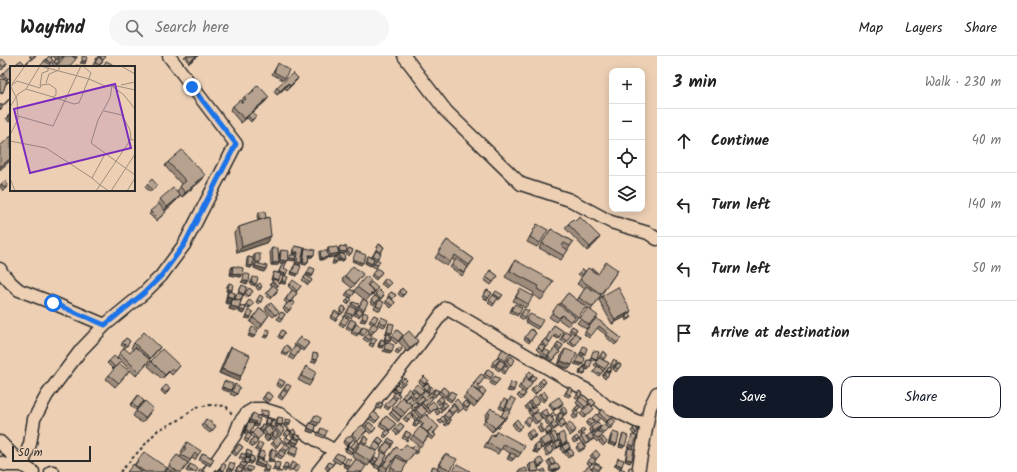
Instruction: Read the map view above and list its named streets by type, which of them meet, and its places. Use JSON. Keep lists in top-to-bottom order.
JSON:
{
  "scale_bar": "50 m",
  "page": {
    "header": "Wayfind",
    "search": "Search here",
    "nav": ["Map", "Layers", "Share"],
    "heading": ["3 min", "Walk · 230 m"],
    "map_buttons": ["+", "−"],
    "list": [
      ["Continue", "40 m"],
      ["Turn left", "140 m"],
      ["Turn left", "50 m"],
      "Arrive at destination"
    ],
    "buttons": ["Save", "Share"],
    "scale": "50 m"
  }
}
